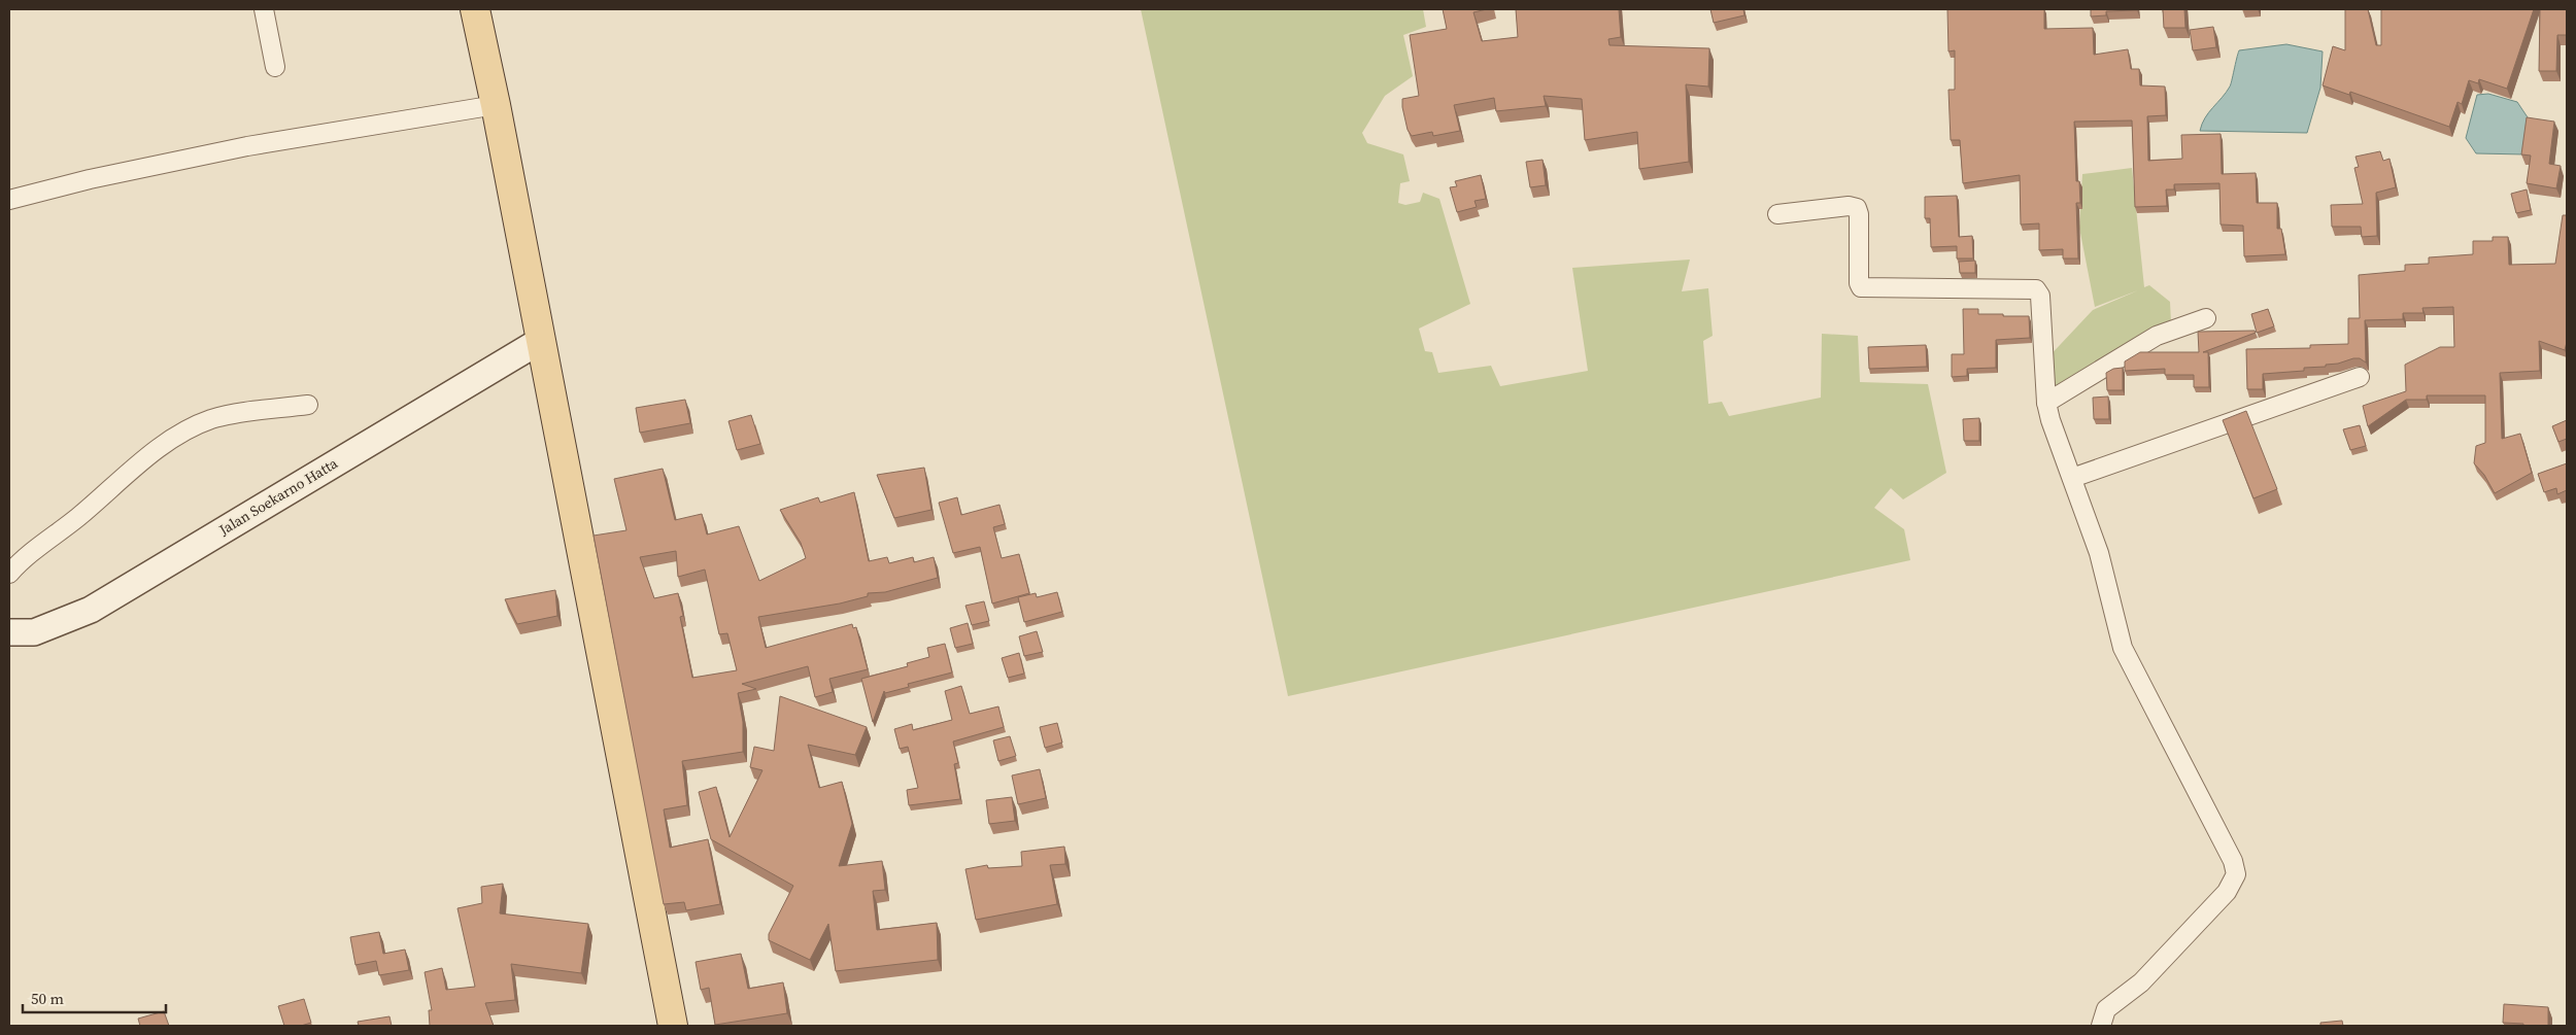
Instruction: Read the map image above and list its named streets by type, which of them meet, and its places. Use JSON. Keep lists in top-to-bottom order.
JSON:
{
  "streets": {
    "street": ["Jalan Soekarno Hatta"]
  },
  "scale_bar": "50 m"
}
